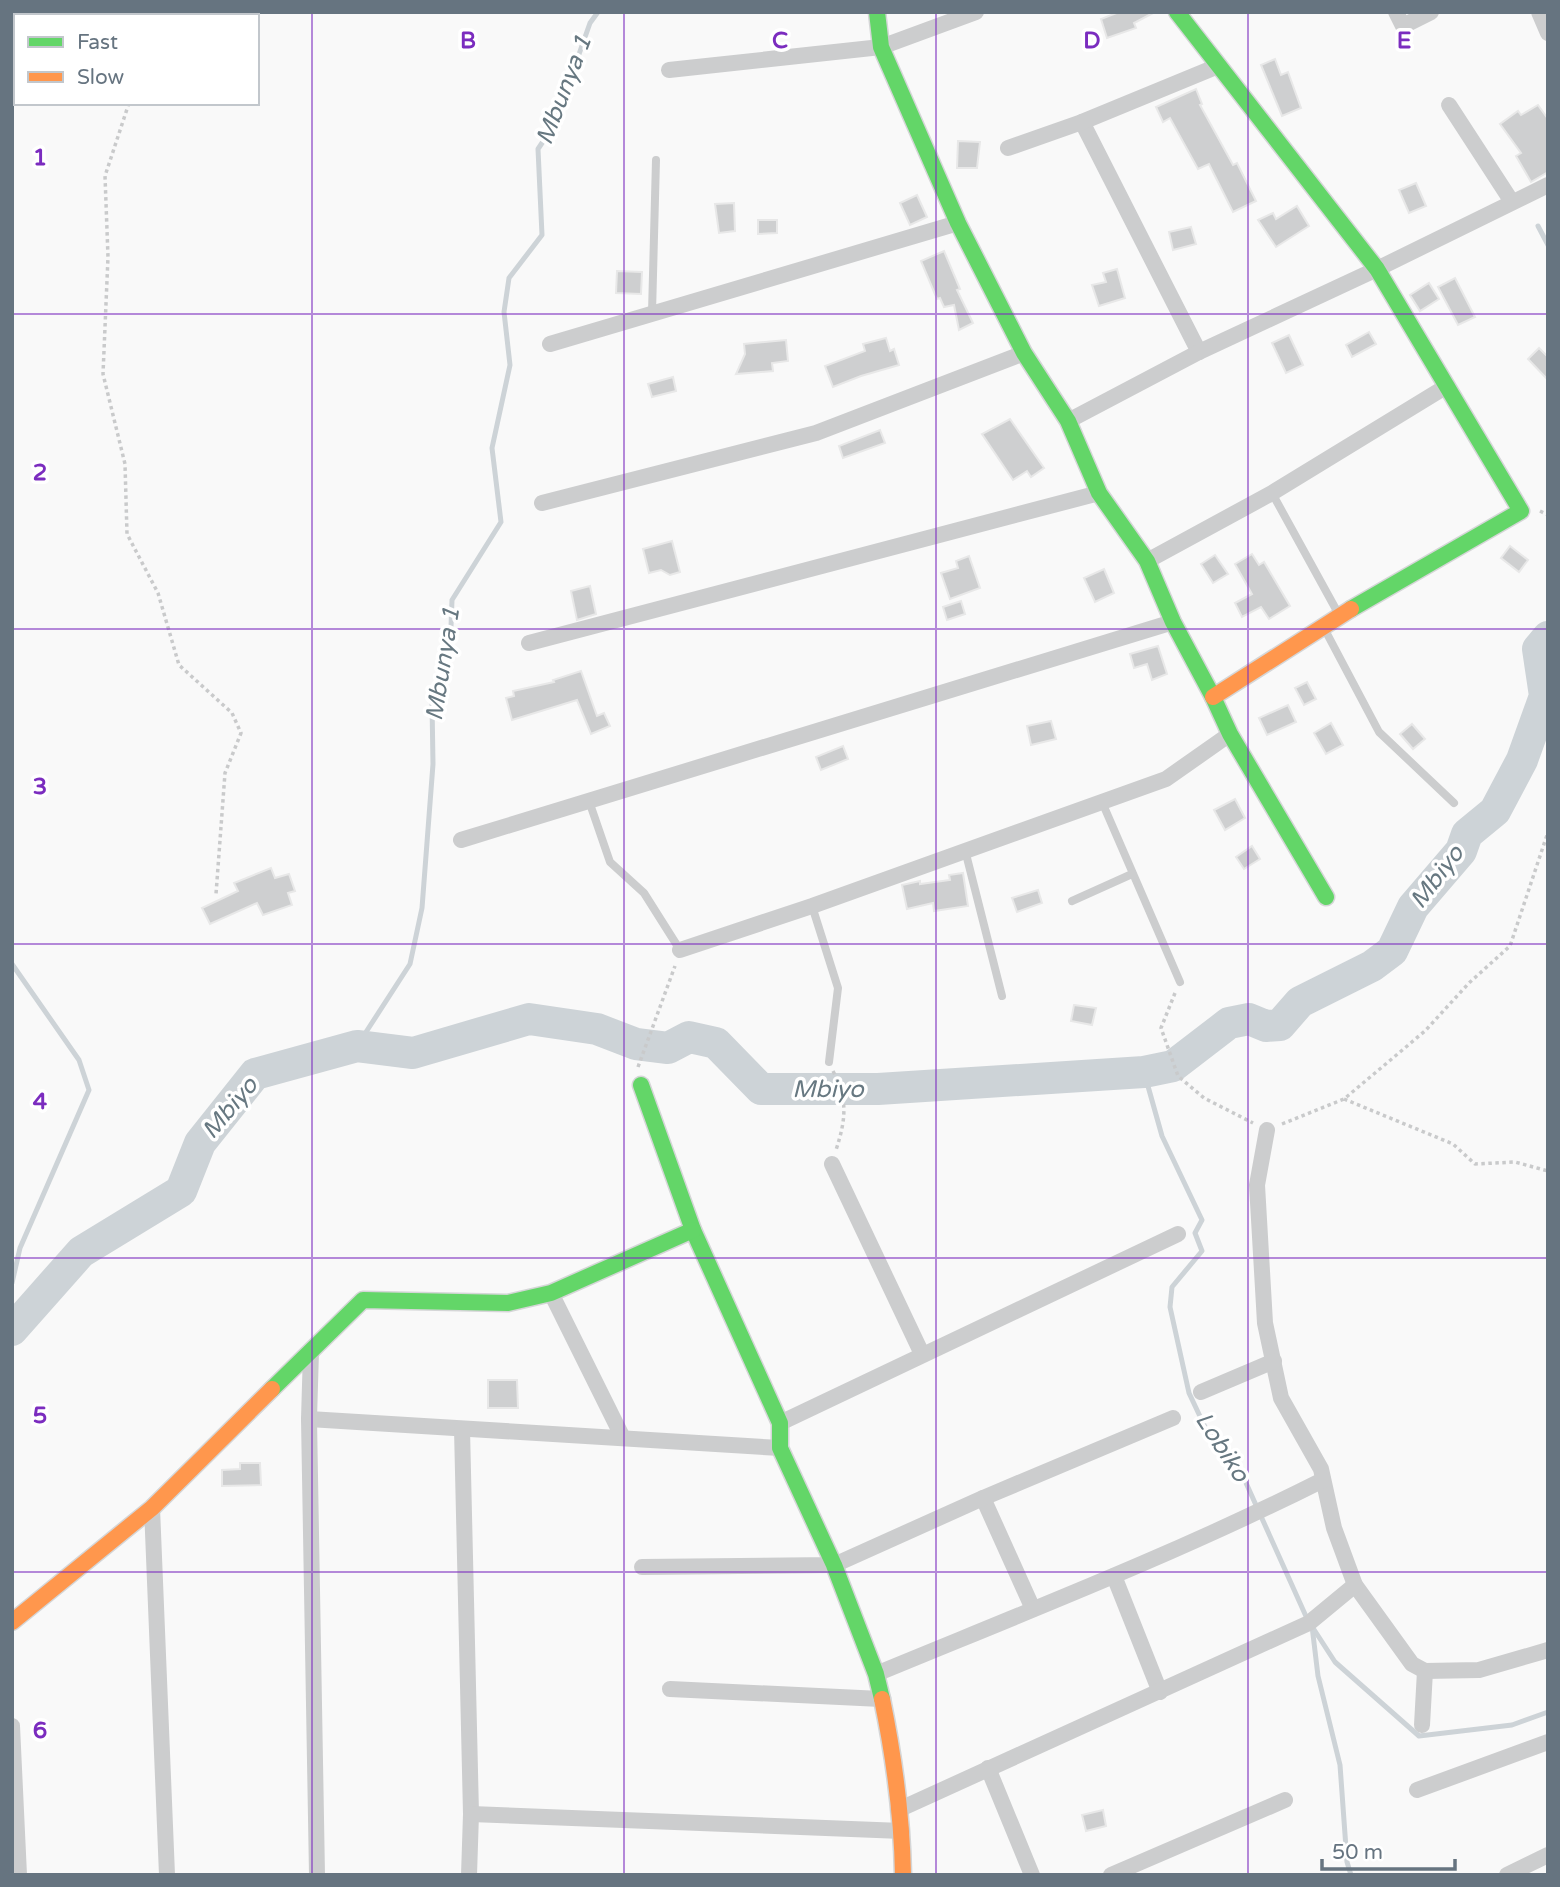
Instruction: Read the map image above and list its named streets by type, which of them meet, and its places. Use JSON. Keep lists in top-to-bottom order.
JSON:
{
  "water": ["Mbunya 1", "Mbiyo", "Lobiko"],
  "legend": ["Fast", "Slow"],
  "scale_bar": "50 m",
  "grid": {
    "columns": [
      "B",
      "C",
      "D",
      "E"
    ],
    "rows": [
      "1",
      "2",
      "3",
      "4",
      "5",
      "6"
    ]
  }
}
